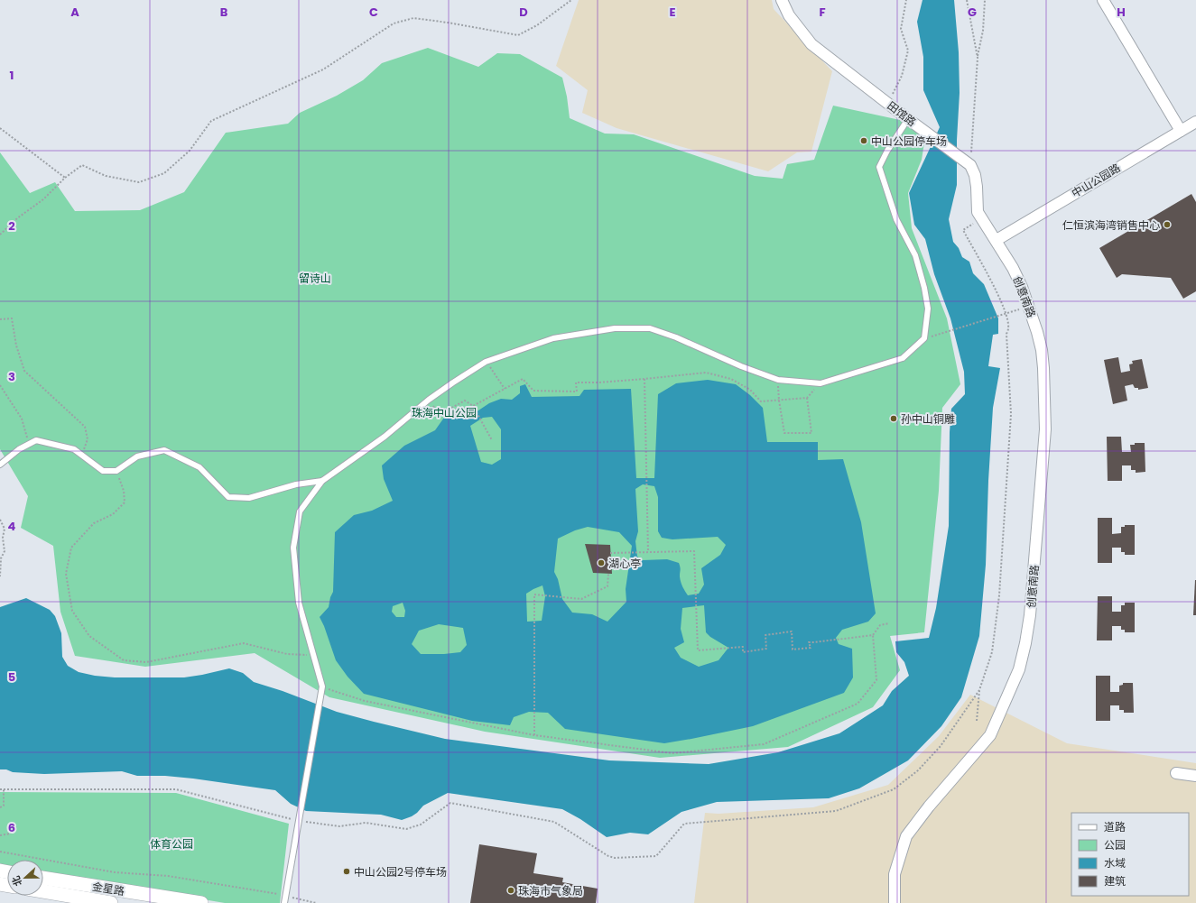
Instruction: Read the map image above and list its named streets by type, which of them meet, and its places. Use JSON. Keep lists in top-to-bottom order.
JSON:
{
  "streets": {
    "street": [
      "田馆路",
      "中山公园路",
      "创意南路",
      "金星路"
    ]
  },
  "crossings": [
    ["中山公园路", "创意南路"]
  ],
  "parks": ["留诗山", "珠海中山公园", "体育公园"],
  "places": [
    "中山公园停车场",
    "仁恒滨海湾销售中心",
    "孙中山铜雕",
    "湖心亭",
    "中山公园2号停车场",
    "珠海市气象局"
  ],
  "legend": [
    "道路",
    "公园",
    "水域",
    "建筑"
  ],
  "north": "left",
  "grid": {
    "columns": [
      "A",
      "B",
      "C",
      "D",
      "E",
      "F",
      "G",
      "H"
    ],
    "rows": [
      "1",
      "2",
      "3",
      "4",
      "5",
      "6"
    ]
  }
}
